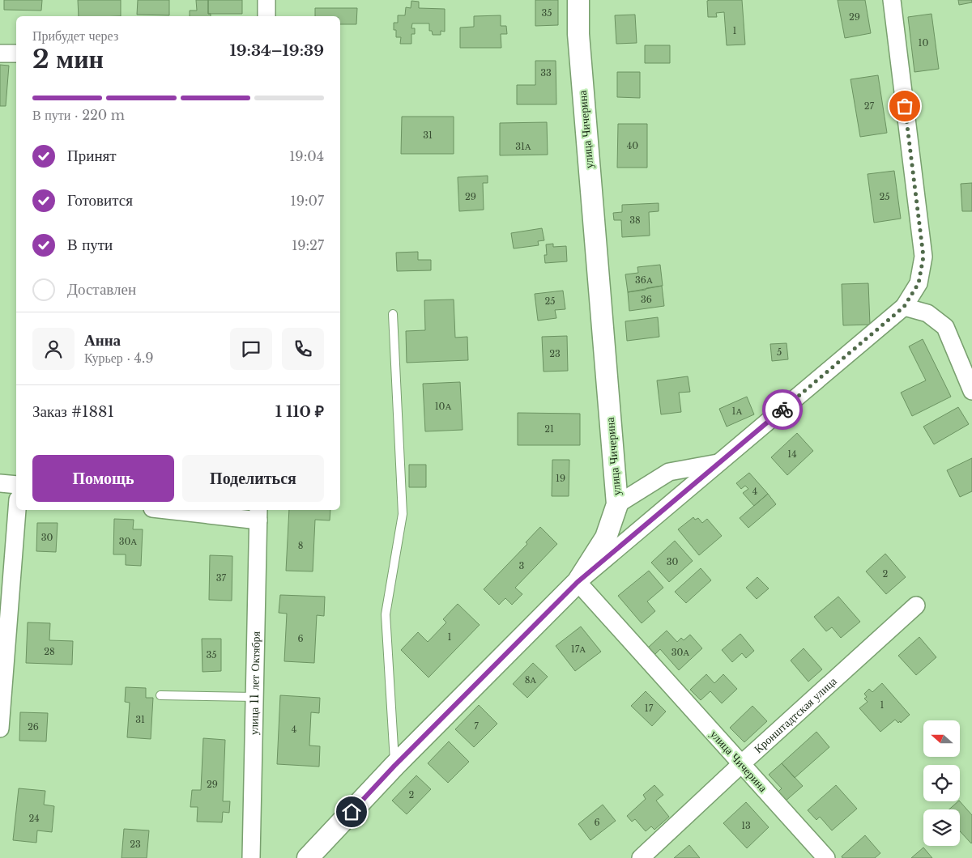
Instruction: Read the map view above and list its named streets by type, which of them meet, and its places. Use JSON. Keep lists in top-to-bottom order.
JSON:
{
  "streets": {
    "street": ["улица Чичерина", "улица 11 лет Октября", "Кронштадтская улица"]
  },
  "crossings": [
    ["улица Чичерина", "Кронштадтская улица"]
  ],
  "house_numbers": [
    "35",
    "29",
    "1",
    "10",
    "33",
    "27",
    "31",
    "40",
    "31А",
    "29",
    "25",
    "38",
    "36А",
    "36",
    "25",
    "5",
    "23",
    "10А",
    "1А",
    "21",
    "14",
    "19",
    "4",
    "30",
    "30А",
    "8",
    "30",
    "3",
    "2",
    "37",
    "1",
    "6",
    "17А",
    "28",
    "30А",
    "35",
    "8А",
    "1",
    "17",
    "31",
    "7",
    "26",
    "4",
    "29",
    "2",
    "24",
    "6",
    "13",
    "23"
  ],
  "north": "left",
  "page": {
    "heading": ["2 мин", "Прибудет через", "19:34–19:39"],
    "panel": [
      "Анна",
      "Курьер · 4.9",
      "Заказ #1881",
      "1 110 ₽"
    ],
    "bar": "В пути · 220 m",
    "list": [
      ["Принят", "19:04"],
      ["Готовится", "19:07"],
      ["В пути", "19:27"],
      "Доставлен"
    ],
    "buttons": ["Помощь", "Поделиться"]
  }
}
